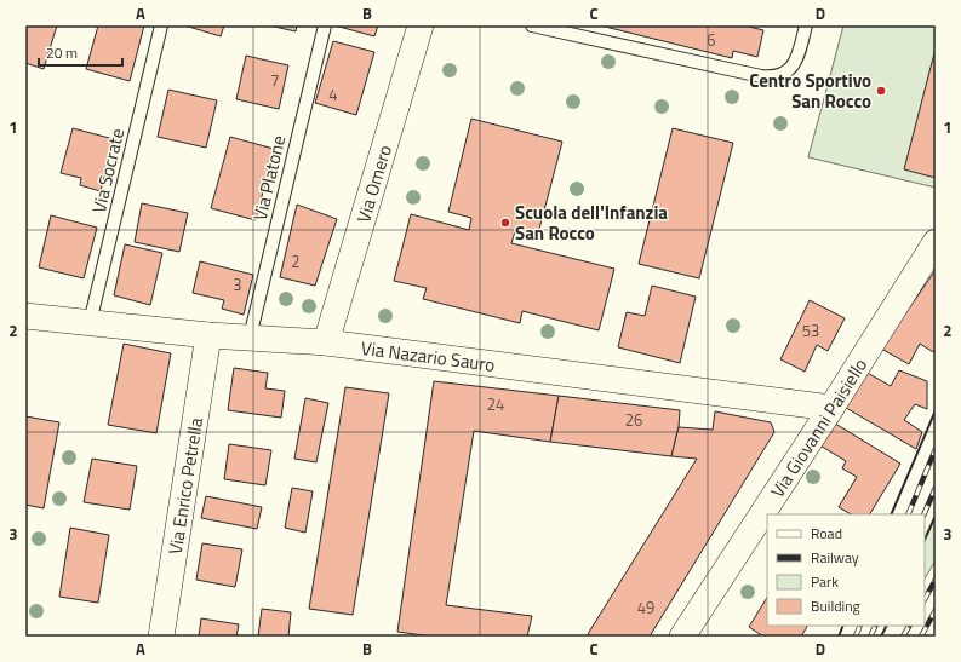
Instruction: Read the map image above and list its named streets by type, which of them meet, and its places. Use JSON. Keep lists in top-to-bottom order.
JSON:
{
  "streets": {
    "street": [
      "Via Omero",
      "Via Nazario Sauro",
      "Via Giovanni Paisiello",
      "Via Enrico Petrella"
    ],
    "lane": ["Via Socrate", "Via Platone"]
  },
  "crossings": [
    ["Via Socrate", "Via Nazario Sauro"],
    ["Via Platone", "Via Nazario Sauro"],
    ["Via Omero", "Via Nazario Sauro"],
    ["Via Nazario Sauro", "Via Giovanni Paisiello"],
    ["Via Nazario Sauro", "Via Enrico Petrella"]
  ],
  "places": ["Centro Sportivo San Rocco", "Scuola dell'Infanzia San Rocco"],
  "house_numbers": [
    "6",
    "7",
    "4",
    "2",
    "3",
    "53",
    "24",
    "26",
    "49"
  ],
  "legend": [
    "Road",
    "Railway",
    "Park",
    "Building"
  ],
  "scale_bar": "20 m",
  "grid": {
    "columns": [
      "A",
      "B",
      "C",
      "D"
    ],
    "rows": ["1", "2", "3"]
  }
}
